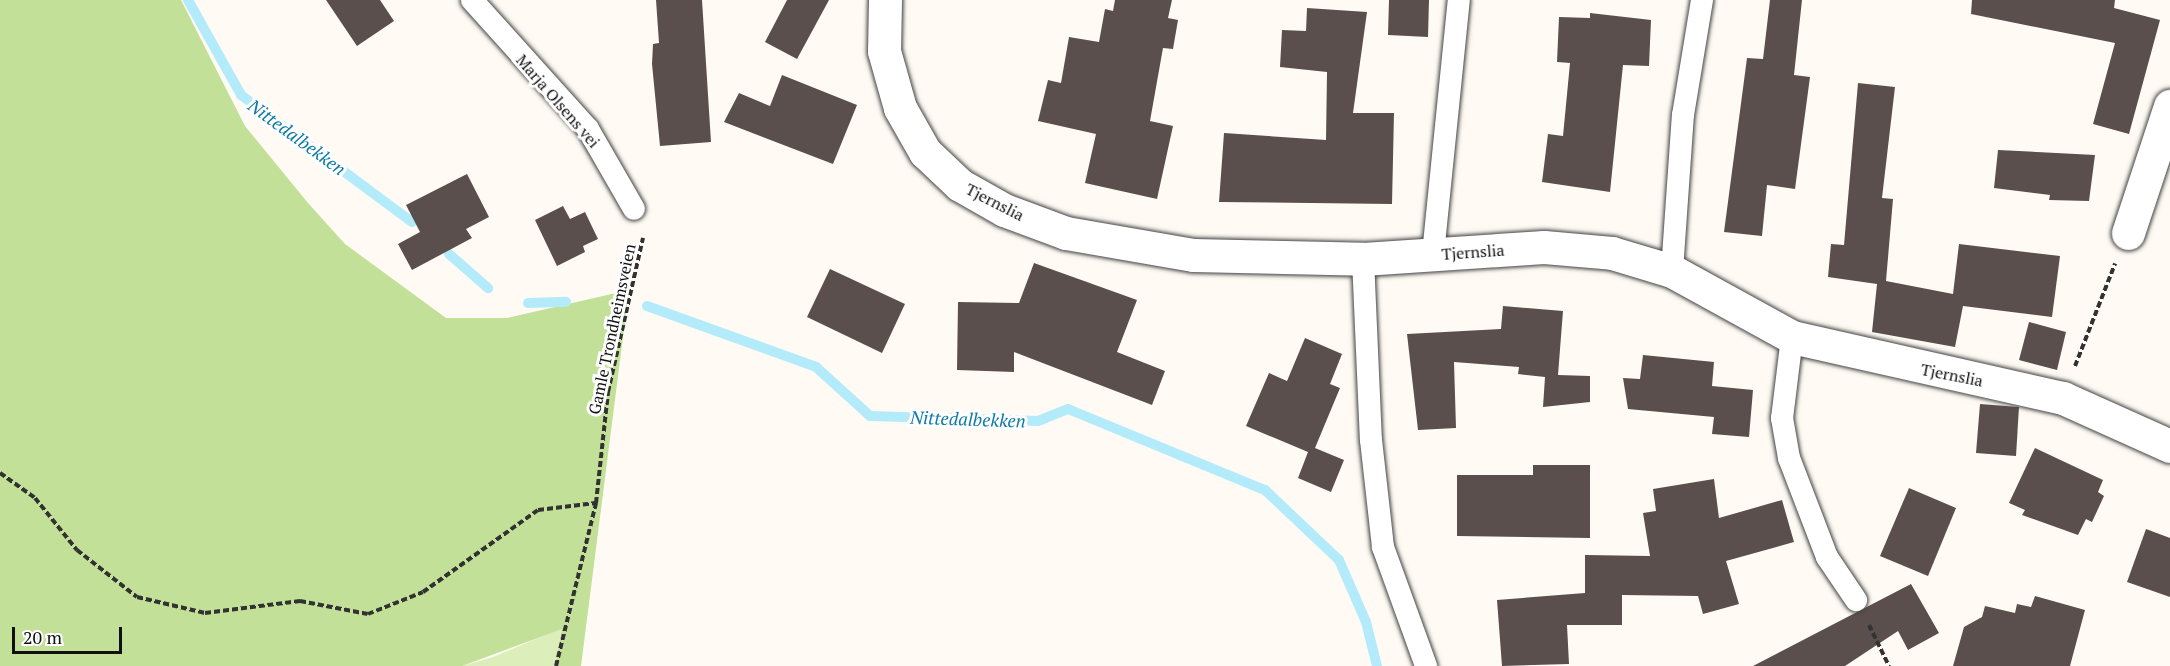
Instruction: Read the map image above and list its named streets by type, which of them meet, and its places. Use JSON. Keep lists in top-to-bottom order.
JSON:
{
  "streets": {
    "street": ["Tjernslia"],
    "lane": ["Marja Olsens vei"],
    "path": ["Gamle Trondheimsveien"]
  },
  "crossings": [
    ["Marja Olsens vei", "Gamle Trondheimsveien"]
  ],
  "water": ["Nittedalbekken"],
  "scale_bar": "20 m"
}
